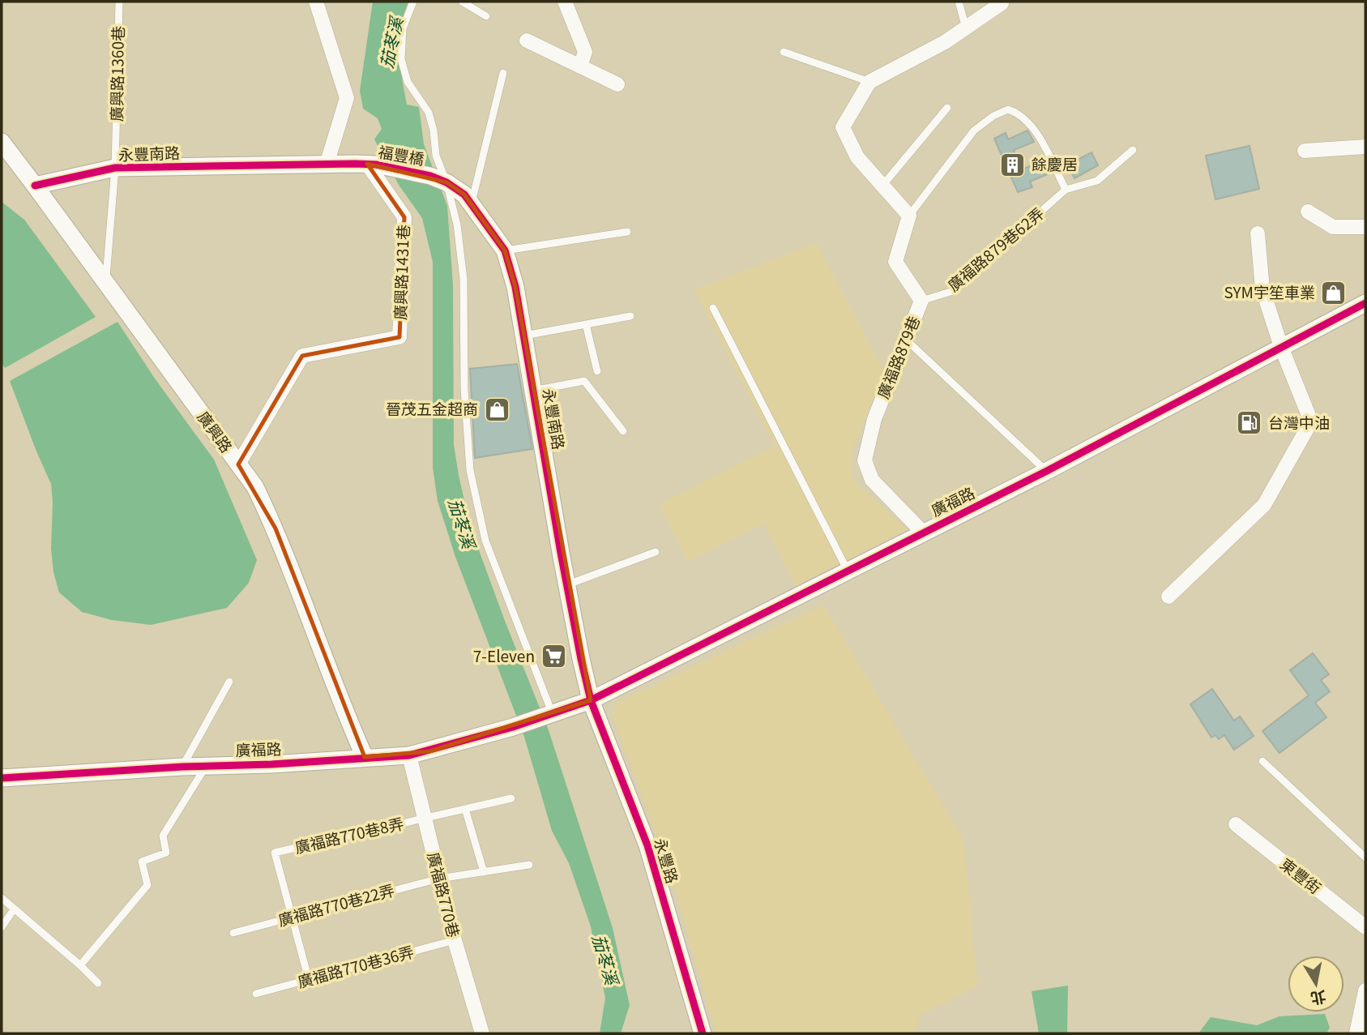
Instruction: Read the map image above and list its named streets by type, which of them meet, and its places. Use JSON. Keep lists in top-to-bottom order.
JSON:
{
  "streets": {
    "street": [
      "永豐南路",
      "福豐橋",
      "廣興路1431巷",
      "廣福路879巷",
      "廣興路",
      "廣福路",
      "永豐路",
      "東豐街",
      "廣福路770巷"
    ],
    "lane": [
      "廣興路1360巷",
      "廣福路879巷62弄",
      "廣福路770巷8弄",
      "廣福路770巷22弄",
      "廣福路770巷36弄"
    ]
  },
  "crossings": [
    ["廣興路1360巷", "永豐南路"],
    ["廣興路1360巷", "廣興路"],
    ["永豐南路", "福豐橋"],
    ["永豐南路", "廣興路1431巷"],
    ["永豐南路", "廣興路"],
    ["永豐南路", "廣福路"],
    ["永豐南路", "永豐路"],
    ["福豐橋", "廣興路1431巷"],
    ["廣福路879巷62弄", "廣福路879巷"],
    ["廣興路1431巷", "廣興路"],
    ["廣福路879巷", "廣福路"],
    ["廣興路", "廣福路"],
    ["廣福路", "永豐路"],
    ["廣福路", "廣福路770巷"],
    ["廣福路770巷8弄", "廣福路770巷"],
    ["廣福路770巷8弄", "廣福路770巷22弄"],
    ["廣福路770巷", "廣福路770巷22弄"],
    ["廣福路770巷", "廣福路770巷36弄"]
  ],
  "water": ["茄苳溪"],
  "places": {
    "building": ["餘慶居"],
    "shop": ["SYM宇笙車業", "晉茂五金超商"],
    "fuel station": ["台灣中油"],
    "supermarket": ["7-Eleven"]
  },
  "north": "bottom"
}
